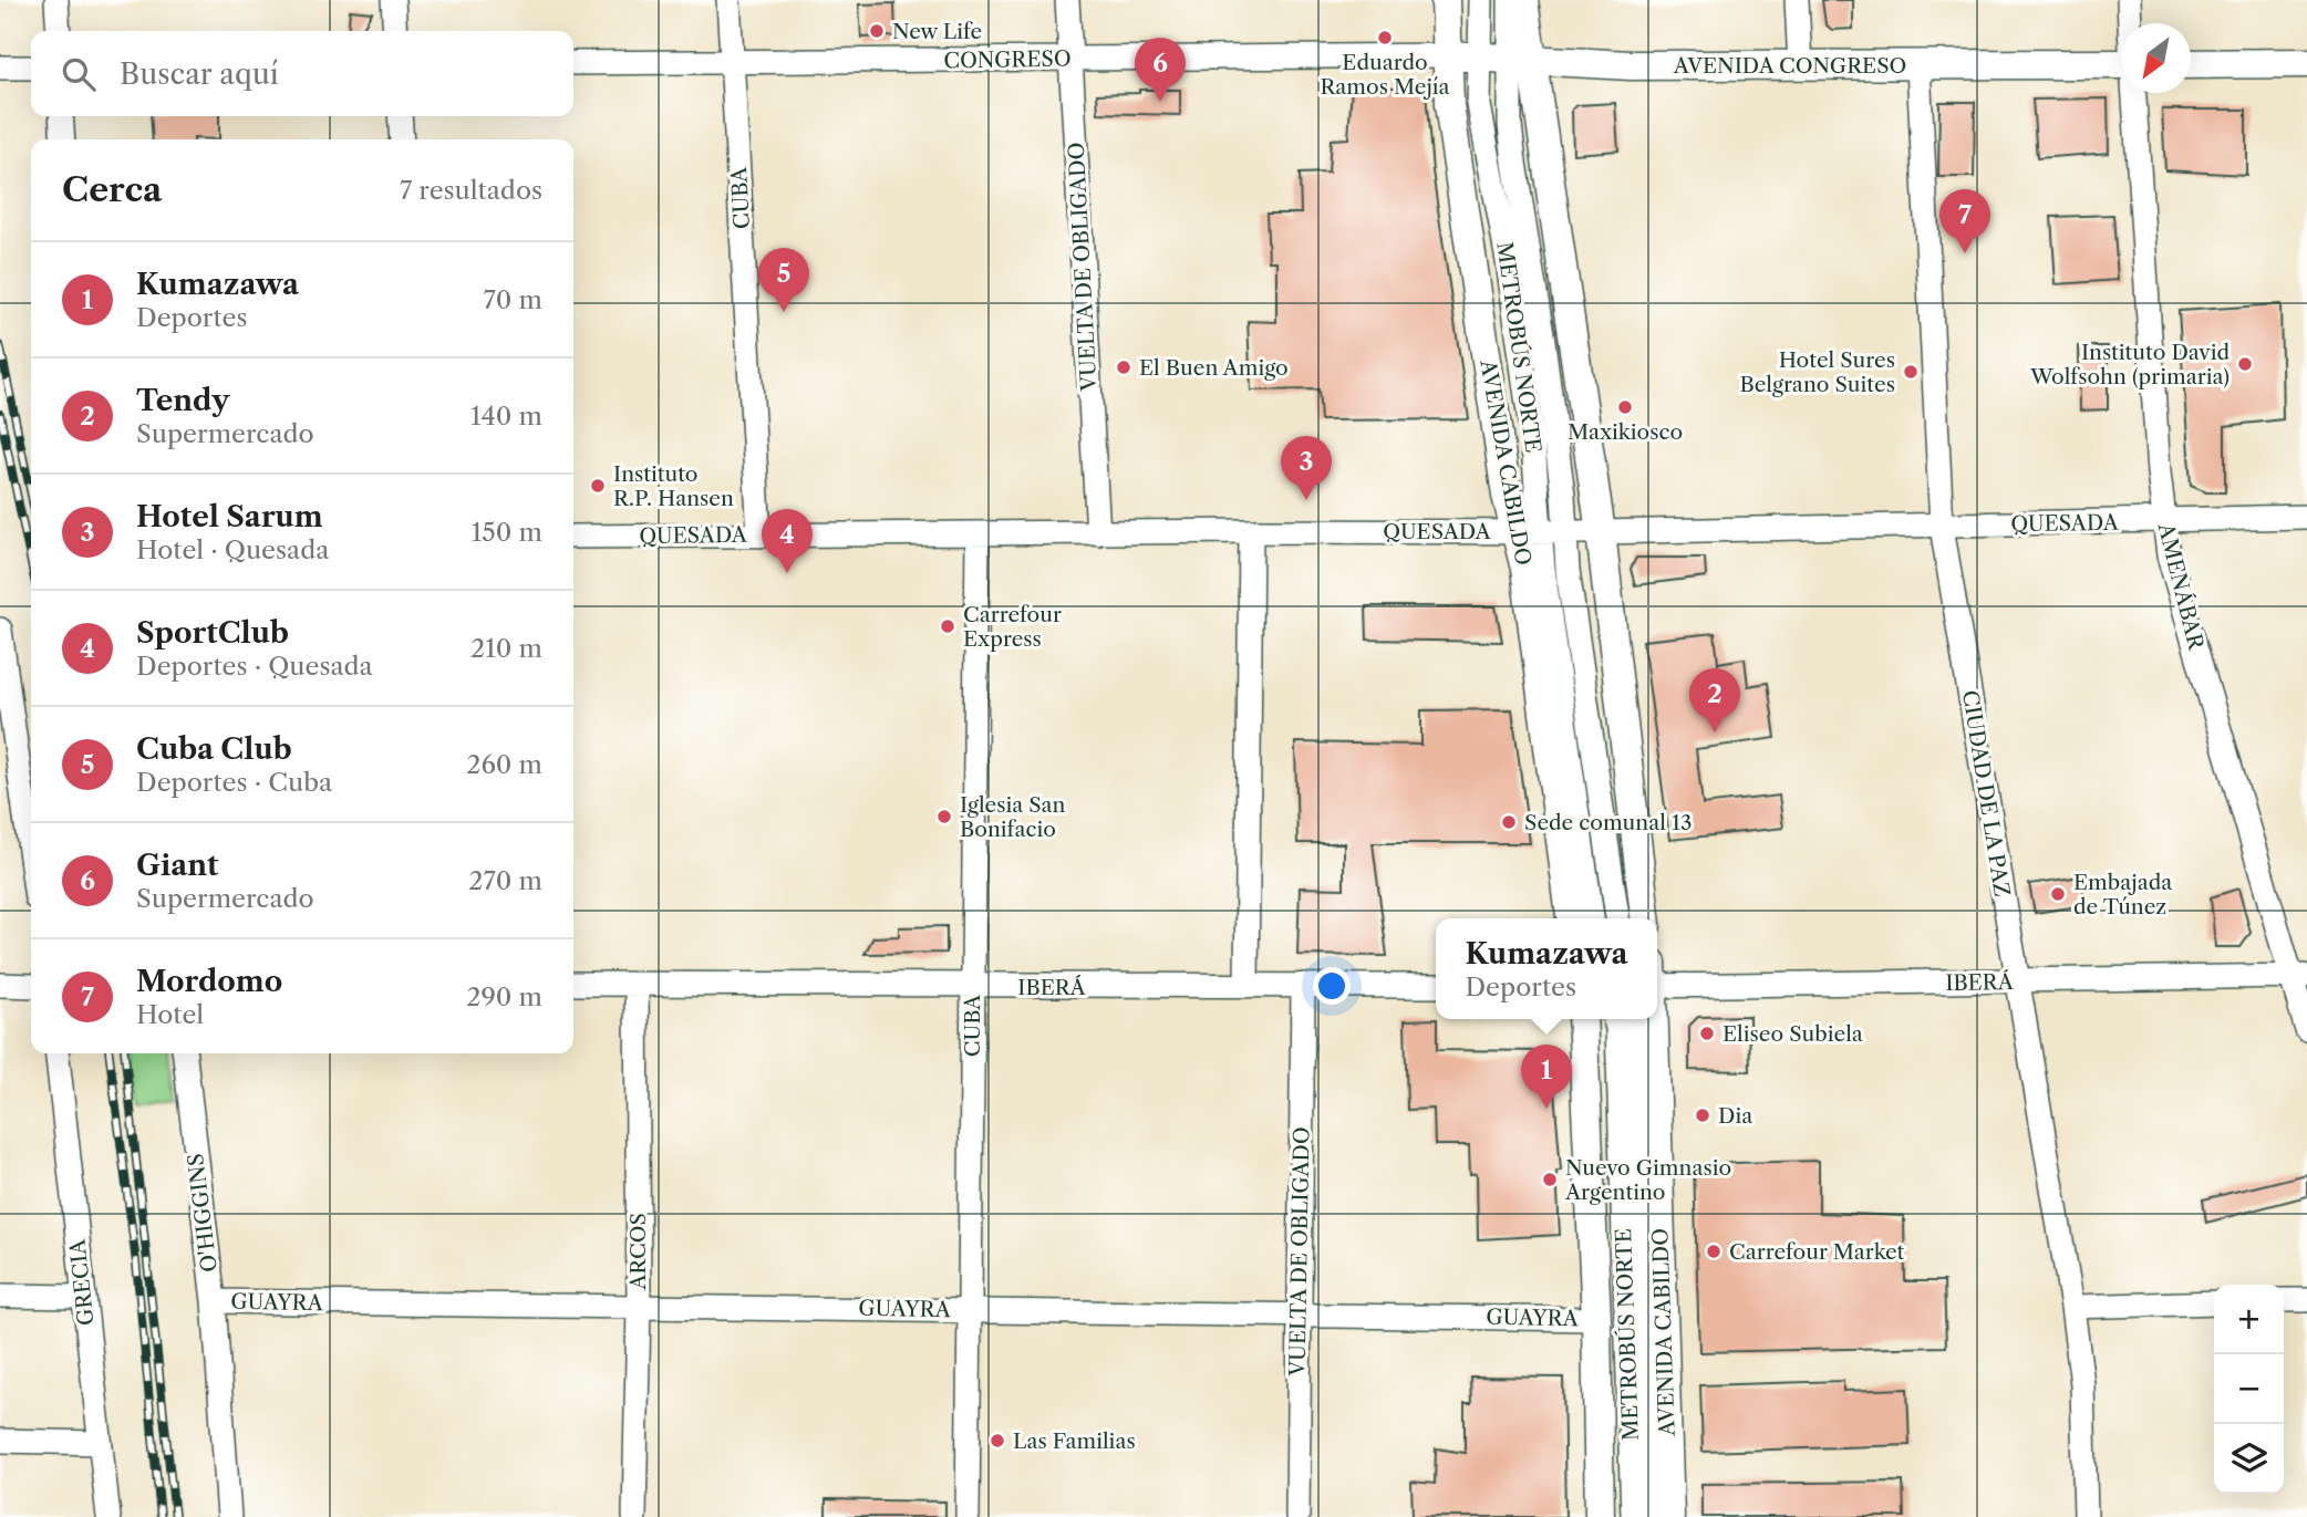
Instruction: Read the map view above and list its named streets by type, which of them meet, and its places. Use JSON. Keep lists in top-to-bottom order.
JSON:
{
  "streets": {
    "main road": ["AVENIDA CONGRESO", "AVENIDA CABILDO"],
    "street": [
      "CONGRESO",
      "CUBA",
      "VUELTA DE OBLIGADO",
      "METROBÚS NORTE",
      "QUESADA",
      "AMENÁBAR",
      "CIUDAD DE LA PAZ",
      "IBERÁ",
      "O'HIGGINS",
      "ARCOS",
      "GRECIA",
      "GUAYRA"
    ]
  },
  "crossings": [
    ["CONGRESO", "AVENIDA CONGRESO"],
    ["CONGRESO", "CUBA"],
    ["CONGRESO", "VUELTA DE OBLIGADO"],
    ["CONGRESO", "AVENIDA CABILDO"],
    ["AVENIDA CONGRESO", "METROBÚS NORTE"],
    ["AVENIDA CONGRESO", "AVENIDA CABILDO"],
    ["AVENIDA CONGRESO", "CIUDAD DE LA PAZ"],
    ["CUBA", "QUESADA"],
    ["CUBA", "IBERÁ"],
    ["CUBA", "GUAYRA"],
    ["VUELTA DE OBLIGADO", "QUESADA"],
    ["VUELTA DE OBLIGADO", "IBERÁ"],
    ["VUELTA DE OBLIGADO", "GUAYRA"],
    ["METROBÚS NORTE", "AVENIDA CABILDO"],
    ["METROBÚS NORTE", "QUESADA"],
    ["AVENIDA CABILDO", "QUESADA"],
    ["QUESADA", "AMENÁBAR"],
    ["QUESADA", "CIUDAD DE LA PAZ"],
    ["AMENÁBAR", "IBERÁ"],
    ["CIUDAD DE LA PAZ", "IBERÁ"],
    ["IBERÁ", "ARCOS"],
    ["O'HIGGINS", "GUAYRA"],
    ["ARCOS", "GUAYRA"]
  ],
  "places": [
    "New Life",
    "Eduardo Ramos Mejía",
    "Instituto David Wolfsohn (primaria)",
    "El Buen Amigo",
    "Hotel Sures Belgrano Suites",
    "Maxikiosco",
    "Instituto R.P. Hansen",
    "Carrefour Express",
    "Iglesia San Bonifacio",
    "Sede comunal 13",
    "Embajada de Túnez",
    "Eliseo Subiela",
    "Dia",
    "Nuevo Gimnasio Argentino",
    "Carrefour Market",
    "Las Familias"
  ],
  "north": "bottom left",
  "page": {
    "search": "Buscar aquí",
    "pins": [
      "6",
      "7",
      "5",
      "3",
      "4",
      "2",
      "1"
    ],
    "heading": ["Cerca", "7 resultados"],
    "list": [
      {
        "mark": "1",
        "name": "Kumazawa",
        "note": "Deportes",
        "value": "70 m"
      },
      {
        "mark": "2",
        "name": "Tendy",
        "note": "Supermercado",
        "value": "140 m"
      },
      {
        "mark": "3",
        "name": "Hotel Sarum",
        "note": "Hotel · Quesada",
        "value": "150 m"
      },
      {
        "mark": "4",
        "name": "SportClub",
        "note": "Deportes · Quesada",
        "value": "210 m"
      },
      {
        "mark": "5",
        "name": "Cuba Club",
        "note": "Deportes · Cuba",
        "value": "260 m"
      },
      {
        "mark": "6",
        "name": "Giant",
        "note": "Supermercado",
        "value": "270 m"
      },
      {
        "mark": "7",
        "name": "Mordomo",
        "note": "Hotel",
        "value": "290 m"
      }
    ],
    "popup": ["Kumazawa", "Deportes"],
    "map_buttons": ["+", "−"]
  }
}
